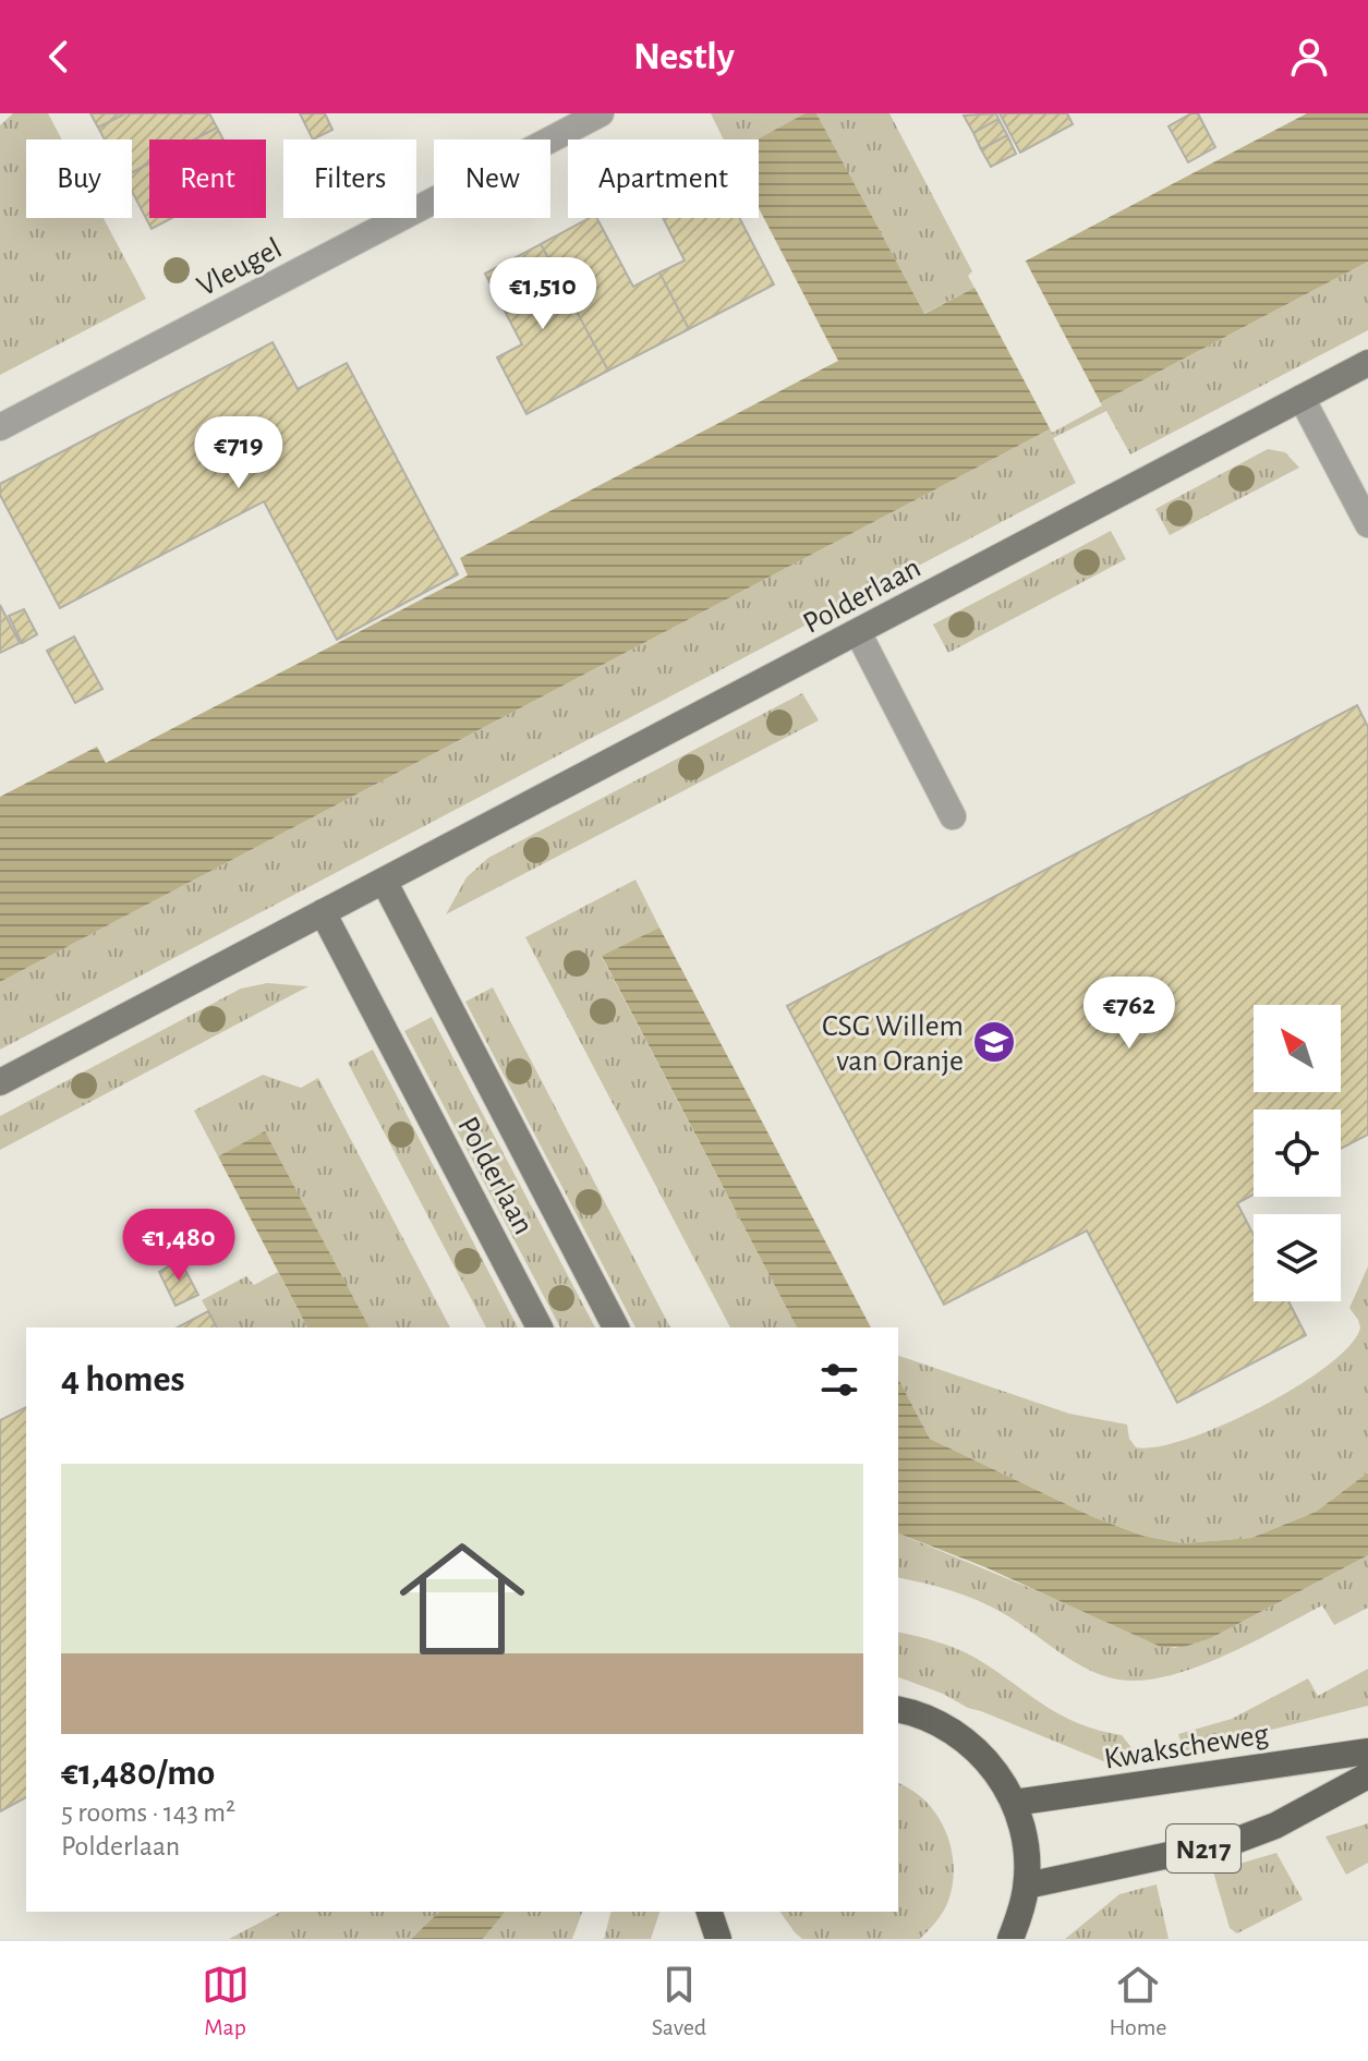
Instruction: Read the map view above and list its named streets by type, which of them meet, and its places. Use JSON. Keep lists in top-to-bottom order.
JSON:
{
  "streets": {
    "main road": ["Kwakscheweg", "N217"],
    "street": ["Vleugel", "Polderlaan"]
  },
  "places": {
    "school or university": ["CSG Willem van Oranje"]
  },
  "north": "top left",
  "page": {
    "header": "Nestly",
    "chip": [
      "Buy",
      "Rent",
      "Filters",
      "New",
      "Apartment"
    ],
    "price": [
      "€1,510",
      "€719",
      "€762",
      "€1,480"
    ],
    "heading": "4 homes",
    "list": [
      {
        "name": "€1,480/mo",
        "note": "5 rooms · 143 m² · Polderlaan"
      }
    ],
    "tabs": ["Map", "Saved", "Home"]
  }
}
